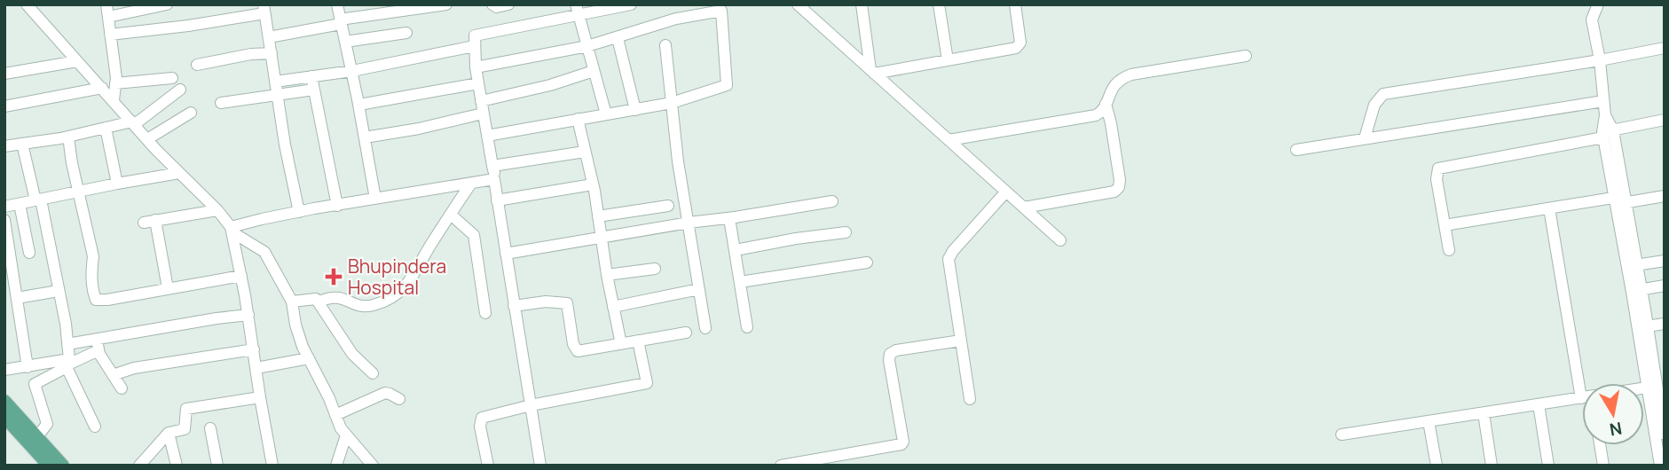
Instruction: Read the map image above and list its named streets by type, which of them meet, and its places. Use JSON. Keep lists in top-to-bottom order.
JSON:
{
  "places": {
    "health": ["Bhupindera Hospital"]
  },
  "north": "bottom"
}
